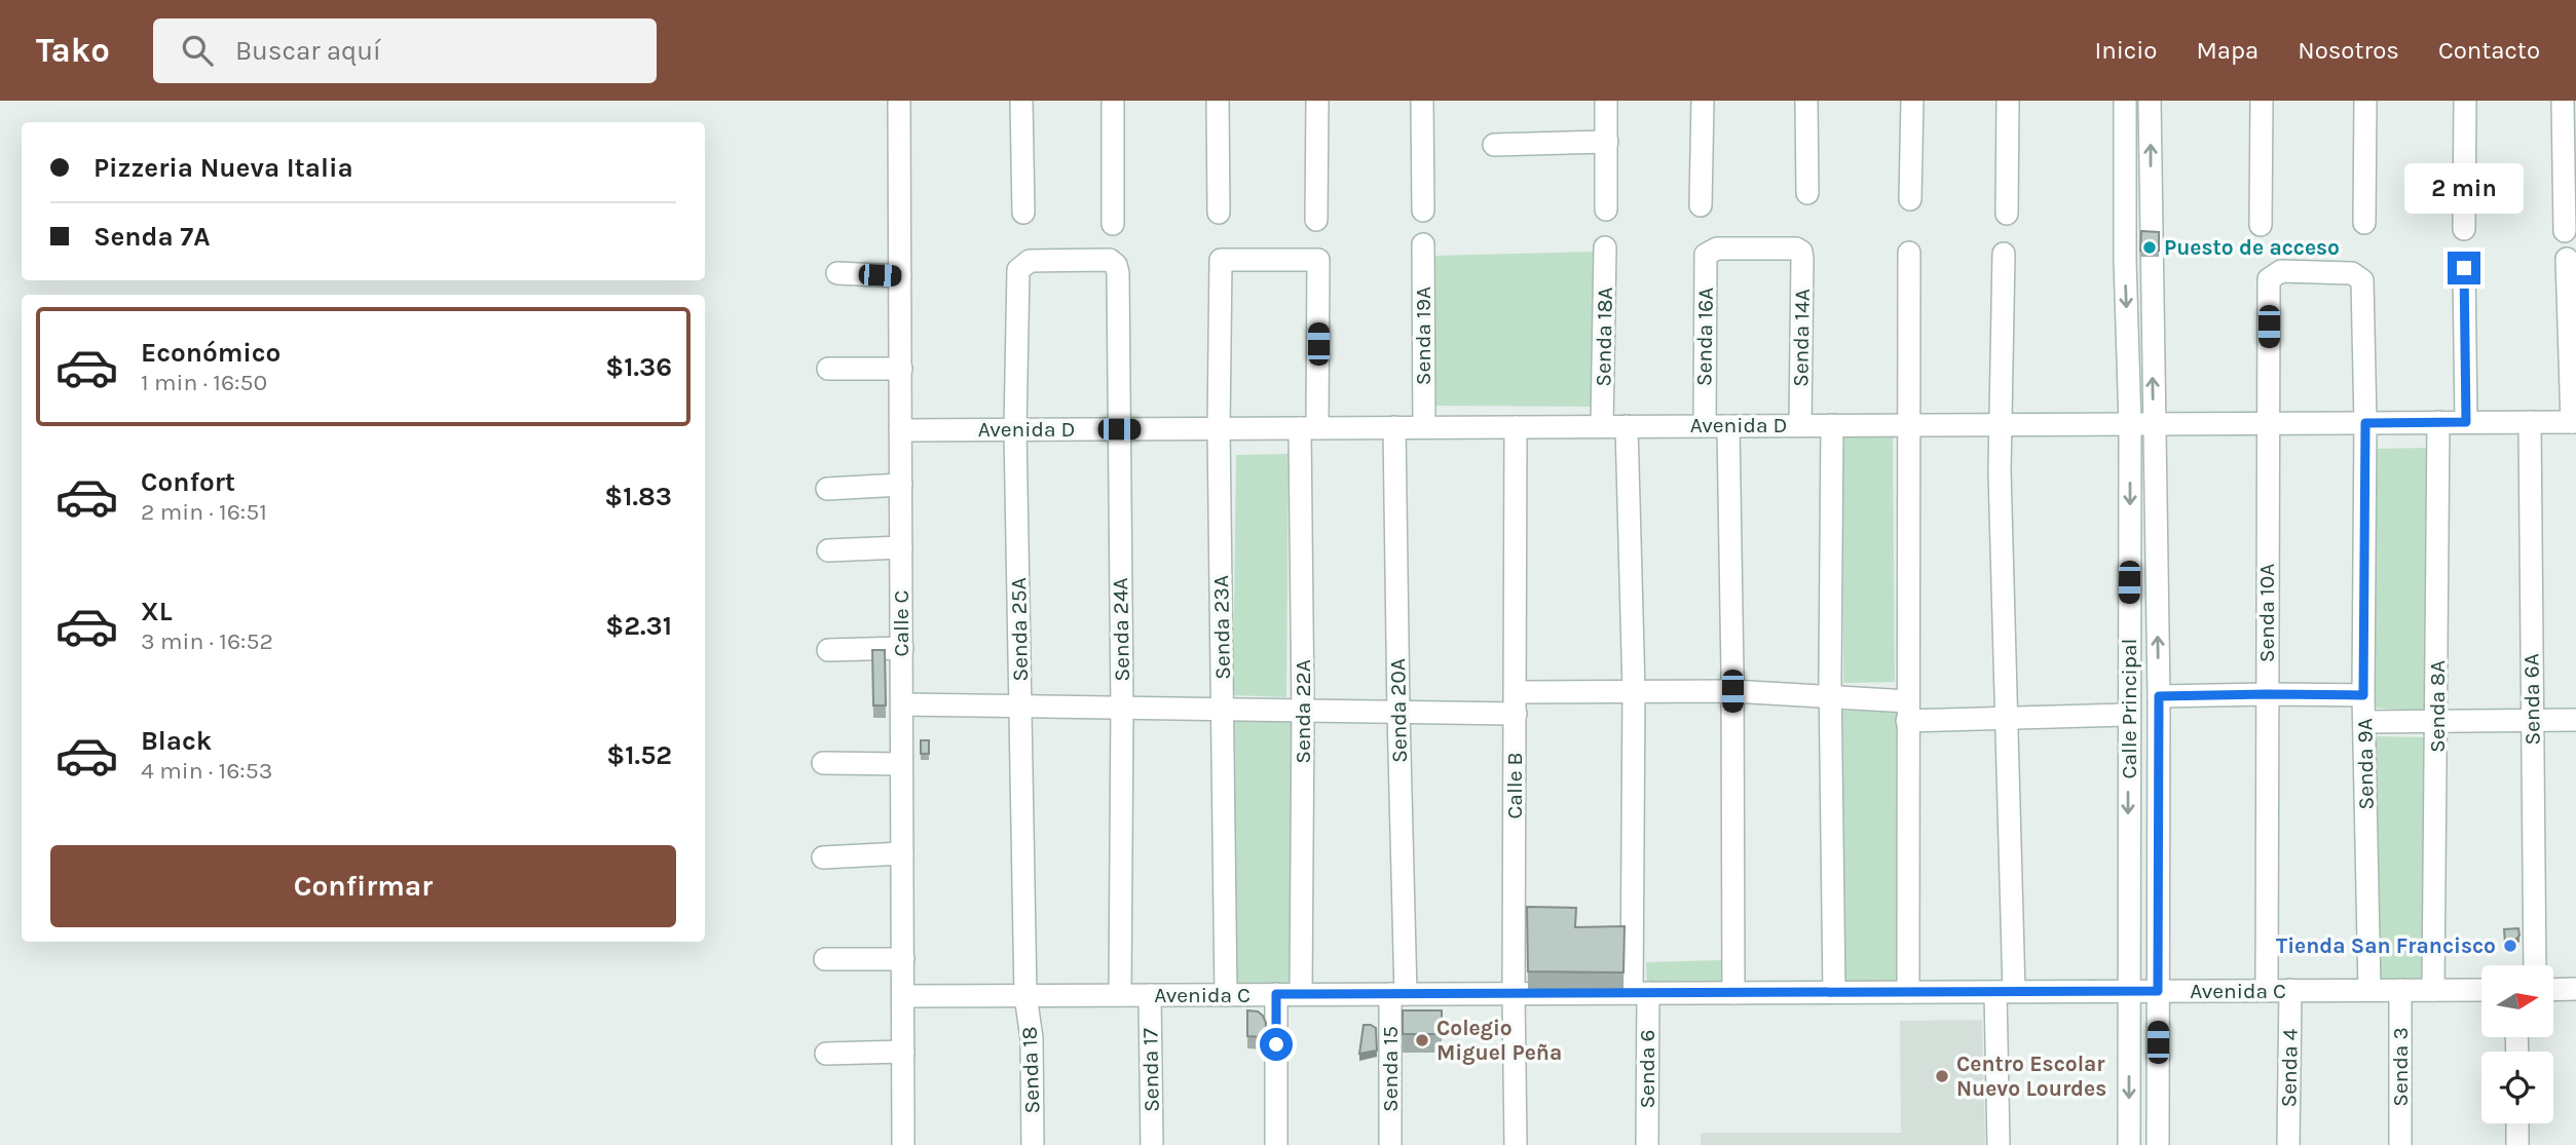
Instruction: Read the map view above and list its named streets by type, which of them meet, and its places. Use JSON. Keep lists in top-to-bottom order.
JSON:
{
  "streets": {
    "street": [
      "Senda 19A",
      "Senda 18A",
      "Senda 16A",
      "Senda 14A",
      "Avenida D",
      "Senda 10A",
      "Calle C",
      "Senda 23A",
      "Senda 25A",
      "Senda 24A",
      "Senda 6A",
      "Senda 8A",
      "Calle Principal",
      "Senda 20A",
      "Senda 22A",
      "Senda 9A",
      "Calle B",
      "Avenida C",
      "Senda 3",
      "Senda 4",
      "Senda 15",
      "Senda 6",
      "Senda 18",
      "Senda 17"
    ]
  },
  "crossings": [
    ["Senda 19A", "Avenida D"],
    ["Senda 18A", "Avenida D"],
    ["Senda 16A", "Senda 14A"],
    ["Senda 16A", "Avenida D"],
    ["Senda 14A", "Avenida D"],
    ["Avenida D", "Senda 10A"],
    ["Avenida D", "Calle C"],
    ["Avenida D", "Senda 23A"],
    ["Avenida D", "Senda 25A"],
    ["Avenida D", "Senda 24A"],
    ["Avenida D", "Senda 6A"],
    ["Avenida D", "Senda 8A"],
    ["Avenida D", "Calle Principal"],
    ["Avenida D", "Senda 20A"],
    ["Avenida D", "Senda 22A"],
    ["Avenida D", "Senda 9A"],
    ["Avenida D", "Calle B"],
    ["Avenida D", "Senda 6"],
    ["Senda 10A", "Senda 9A"],
    ["Senda 10A", "Avenida C"],
    ["Calle C", "Avenida C"],
    ["Senda 23A", "Senda 22A"],
    ["Senda 23A", "Avenida C"],
    ["Senda 25A", "Senda 24A"],
    ["Senda 25A", "Avenida C"],
    ["Senda 25A", "Senda 18"],
    ["Senda 24A", "Avenida C"],
    ["Senda 8A", "Avenida C"],
    ["Calle Principal", "Avenida C"],
    ["Senda 20A", "Avenida C"],
    ["Senda 20A", "Senda 15"],
    ["Senda 22A", "Avenida C"],
    ["Senda 9A", "Avenida C"],
    ["Calle B", "Avenida C"],
    ["Avenida C", "Senda 3"],
    ["Avenida C", "Senda 4"],
    ["Avenida C", "Senda 15"],
    ["Avenida C", "Senda 6"],
    ["Avenida C", "Senda 18"],
    ["Avenida C", "Senda 17"]
  ],
  "places": [
    "Puesto de acceso",
    "Tienda San Francisco",
    "Colegio Miguel Peña",
    "Centro Escolar Nuevo Lourdes"
  ],
  "north": "right",
  "page": {
    "header": "Tako",
    "search": "Buscar aquí",
    "nav": [
      "Inicio",
      "Mapa",
      "Nosotros",
      "Contacto"
    ],
    "banner": ["Pizzeria Nueva Italia", "Senda 7A"],
    "bubble": "2 min",
    "list": [
      {
        "name": "Económico",
        "note": "1 min · 16:50",
        "value": "$1.36"
      },
      {
        "name": "Confort",
        "note": "2 min · 16:51",
        "value": "$1.83"
      },
      {
        "name": "XL",
        "note": "3 min · 16:52",
        "value": "$2.31"
      },
      {
        "name": "Black",
        "note": "4 min · 16:53",
        "value": "$1.52"
      }
    ],
    "buttons": "Confirmar"
  }
}
